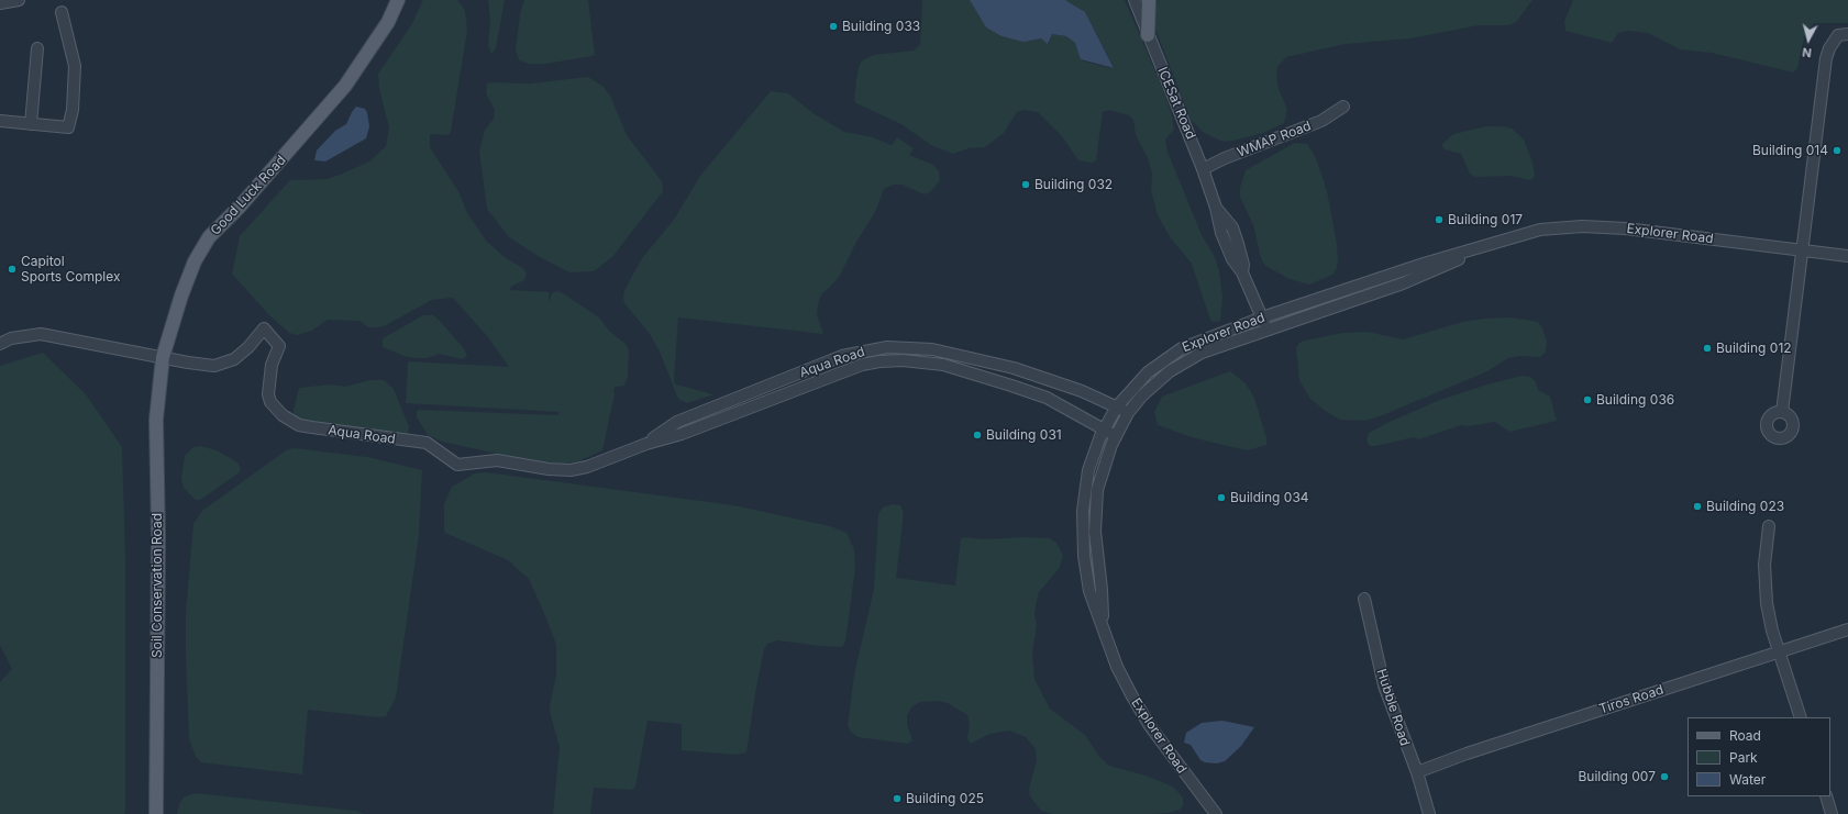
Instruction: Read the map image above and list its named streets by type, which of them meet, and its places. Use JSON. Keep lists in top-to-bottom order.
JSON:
{
  "streets": {
    "main road": ["Good Luck Road", "Soil Conservation Road"],
    "street": [
      "ICESat Road",
      "WMAP Road",
      "Explorer Road",
      "Aqua Road",
      "Tiros Road",
      "Hubble Road"
    ]
  },
  "crossings": [
    ["ICESat Road", "WMAP Road"],
    ["ICESat Road", "Explorer Road"],
    ["Good Luck Road", "Aqua Road"],
    ["Good Luck Road", "Soil Conservation Road"],
    ["Explorer Road", "Aqua Road"],
    ["Aqua Road", "Soil Conservation Road"],
    ["Tiros Road", "Hubble Road"]
  ],
  "places": [
    "Building 033",
    "Building 014",
    "Building 032",
    "Building 017",
    "Capitol Sports Complex",
    "Building 012",
    "Building 036",
    "Building 031",
    "Building 034",
    "Building 023",
    "Building 007",
    "Building 025"
  ],
  "legend": ["Road", "Park", "Water"],
  "north": "bottom"
}
